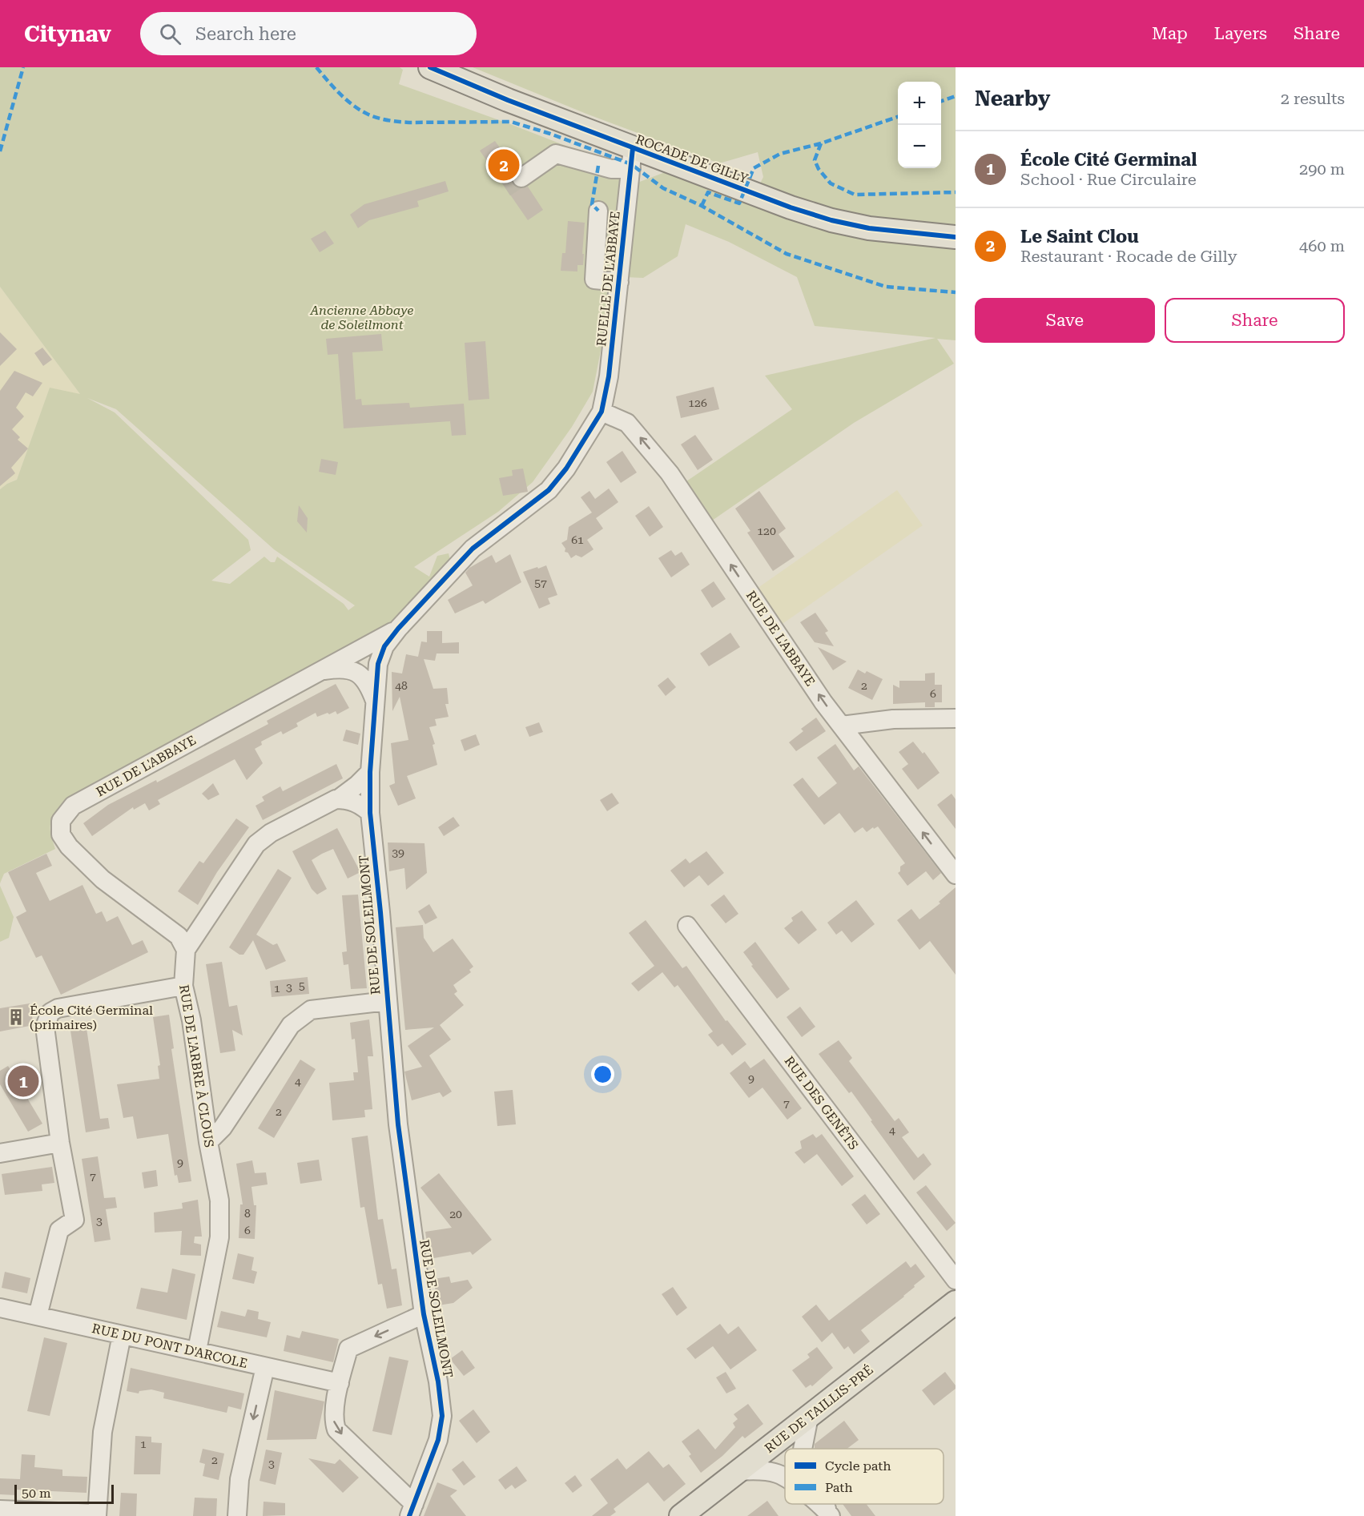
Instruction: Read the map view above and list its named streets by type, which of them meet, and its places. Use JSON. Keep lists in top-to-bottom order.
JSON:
{
  "streets": {
    "main road": ["ROCADE DE GILLY", "RUE DE TAILLIS-PRÉ"],
    "street": [
      "RUELLE DE L'ABBAYE",
      "RUE DE L'ABBAYE",
      "RUE DE SOLEILMONT",
      "RUE DE L'ARBRE À CLOUS",
      "RUE DES GENÊTS",
      "RUE DU PONT D'ARCOLE"
    ]
  },
  "crossings": [
    ["ROCADE DE GILLY", "RUELLE DE L'ABBAYE"],
    ["RUELLE DE L'ABBAYE", "RUE DE L'ABBAYE"],
    ["RUELLE DE L'ABBAYE", "RUE DE SOLEILMONT"],
    ["RUE DE L'ABBAYE", "RUE DE SOLEILMONT"],
    ["RUE DE L'ABBAYE", "RUE DE L'ARBRE À CLOUS"],
    ["RUE DE L'ARBRE À CLOUS", "RUE DU PONT D'ARCOLE"]
  ],
  "one_way": ["RUE DE L'ABBAYE"],
  "parks": ["Ancienne Abbaye de Soleilmont"],
  "places": {
    "building": ["École Cité Germinal (primaires)"]
  },
  "house_numbers": [
    "126",
    "120",
    "61",
    "57",
    "48",
    "2",
    "6",
    "39",
    "5",
    "3",
    "1",
    "9",
    "4",
    "7",
    "2",
    "4",
    "9",
    "7",
    "8",
    "20",
    "3",
    "6",
    "1",
    "2",
    "3"
  ],
  "legend": ["Cycle path", "Path"],
  "scale_bar": "50 m",
  "page": {
    "header": "Citynav",
    "search": "Search here",
    "nav": ["Map", "Layers", "Share"],
    "heading": ["Nearby", "2 results"],
    "map_buttons": ["+", "−"],
    "list": [
      {
        "mark": "1",
        "name": "École Cité Germinal",
        "note": "School · Rue Circulaire",
        "value": "290 m"
      },
      {
        "mark": "2",
        "name": "Le Saint Clou",
        "note": "Restaurant · Rocade de Gilly",
        "value": "460 m"
      }
    ],
    "pins": ["2", "1"],
    "buttons": ["Save", "Share"],
    "scale": "50 m"
  }
}
